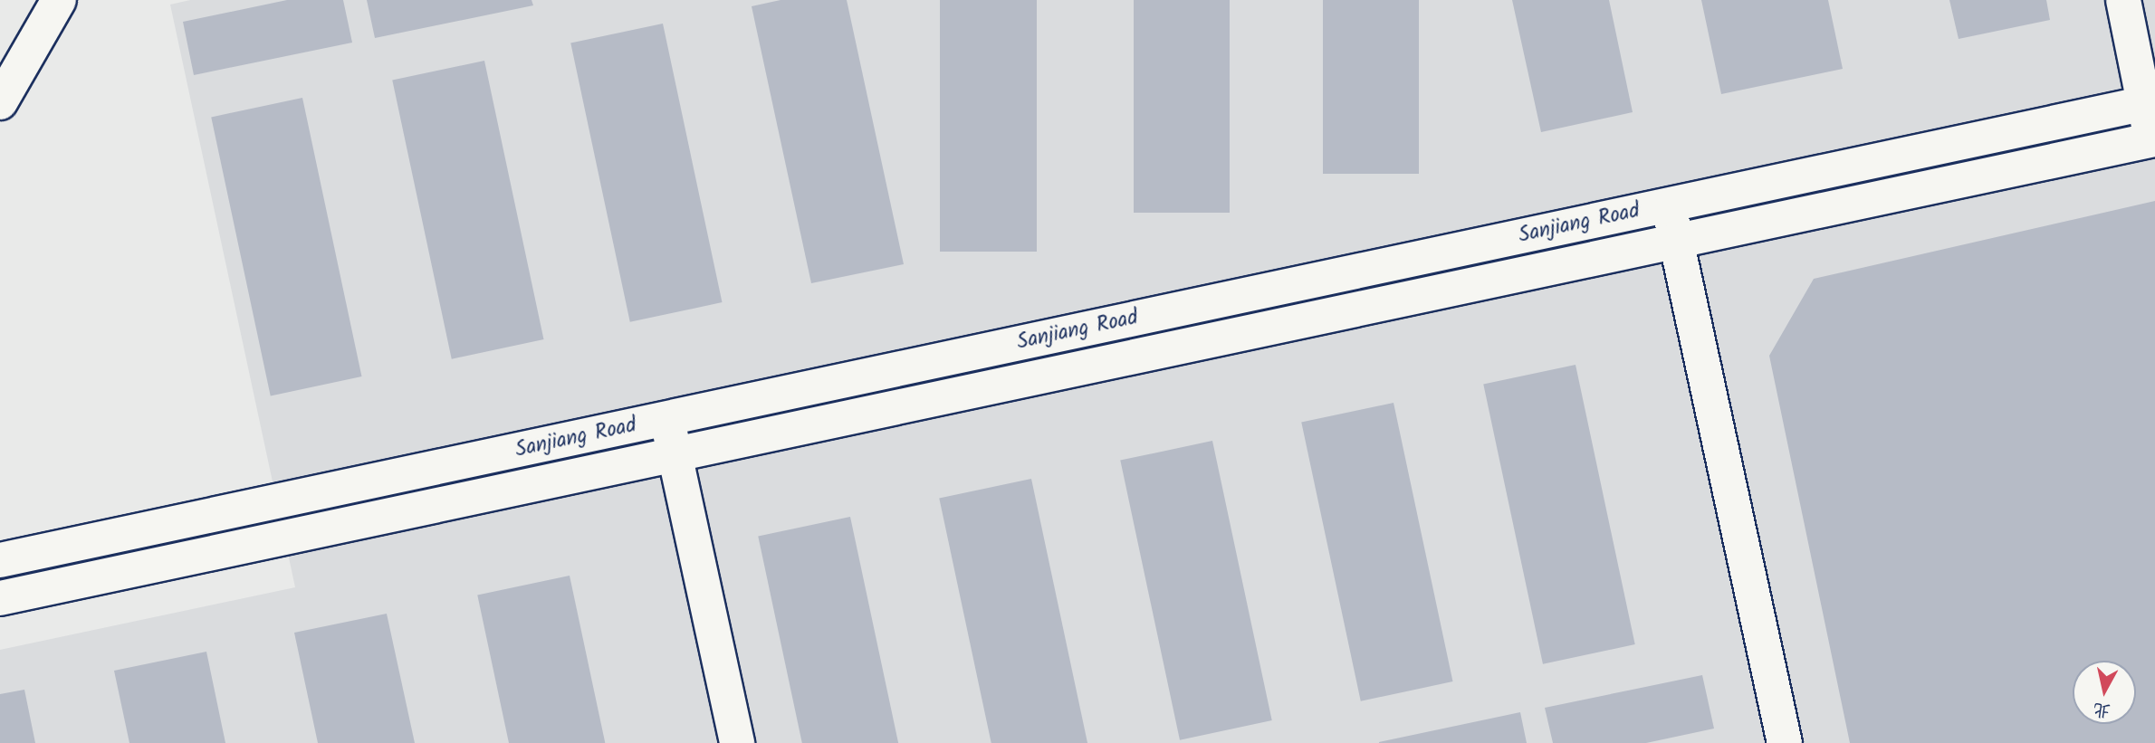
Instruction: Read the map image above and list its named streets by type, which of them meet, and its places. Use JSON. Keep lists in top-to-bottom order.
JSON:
{
  "streets": {
    "street": ["Sanjiang Road"]
  },
  "north": "bottom"
}
